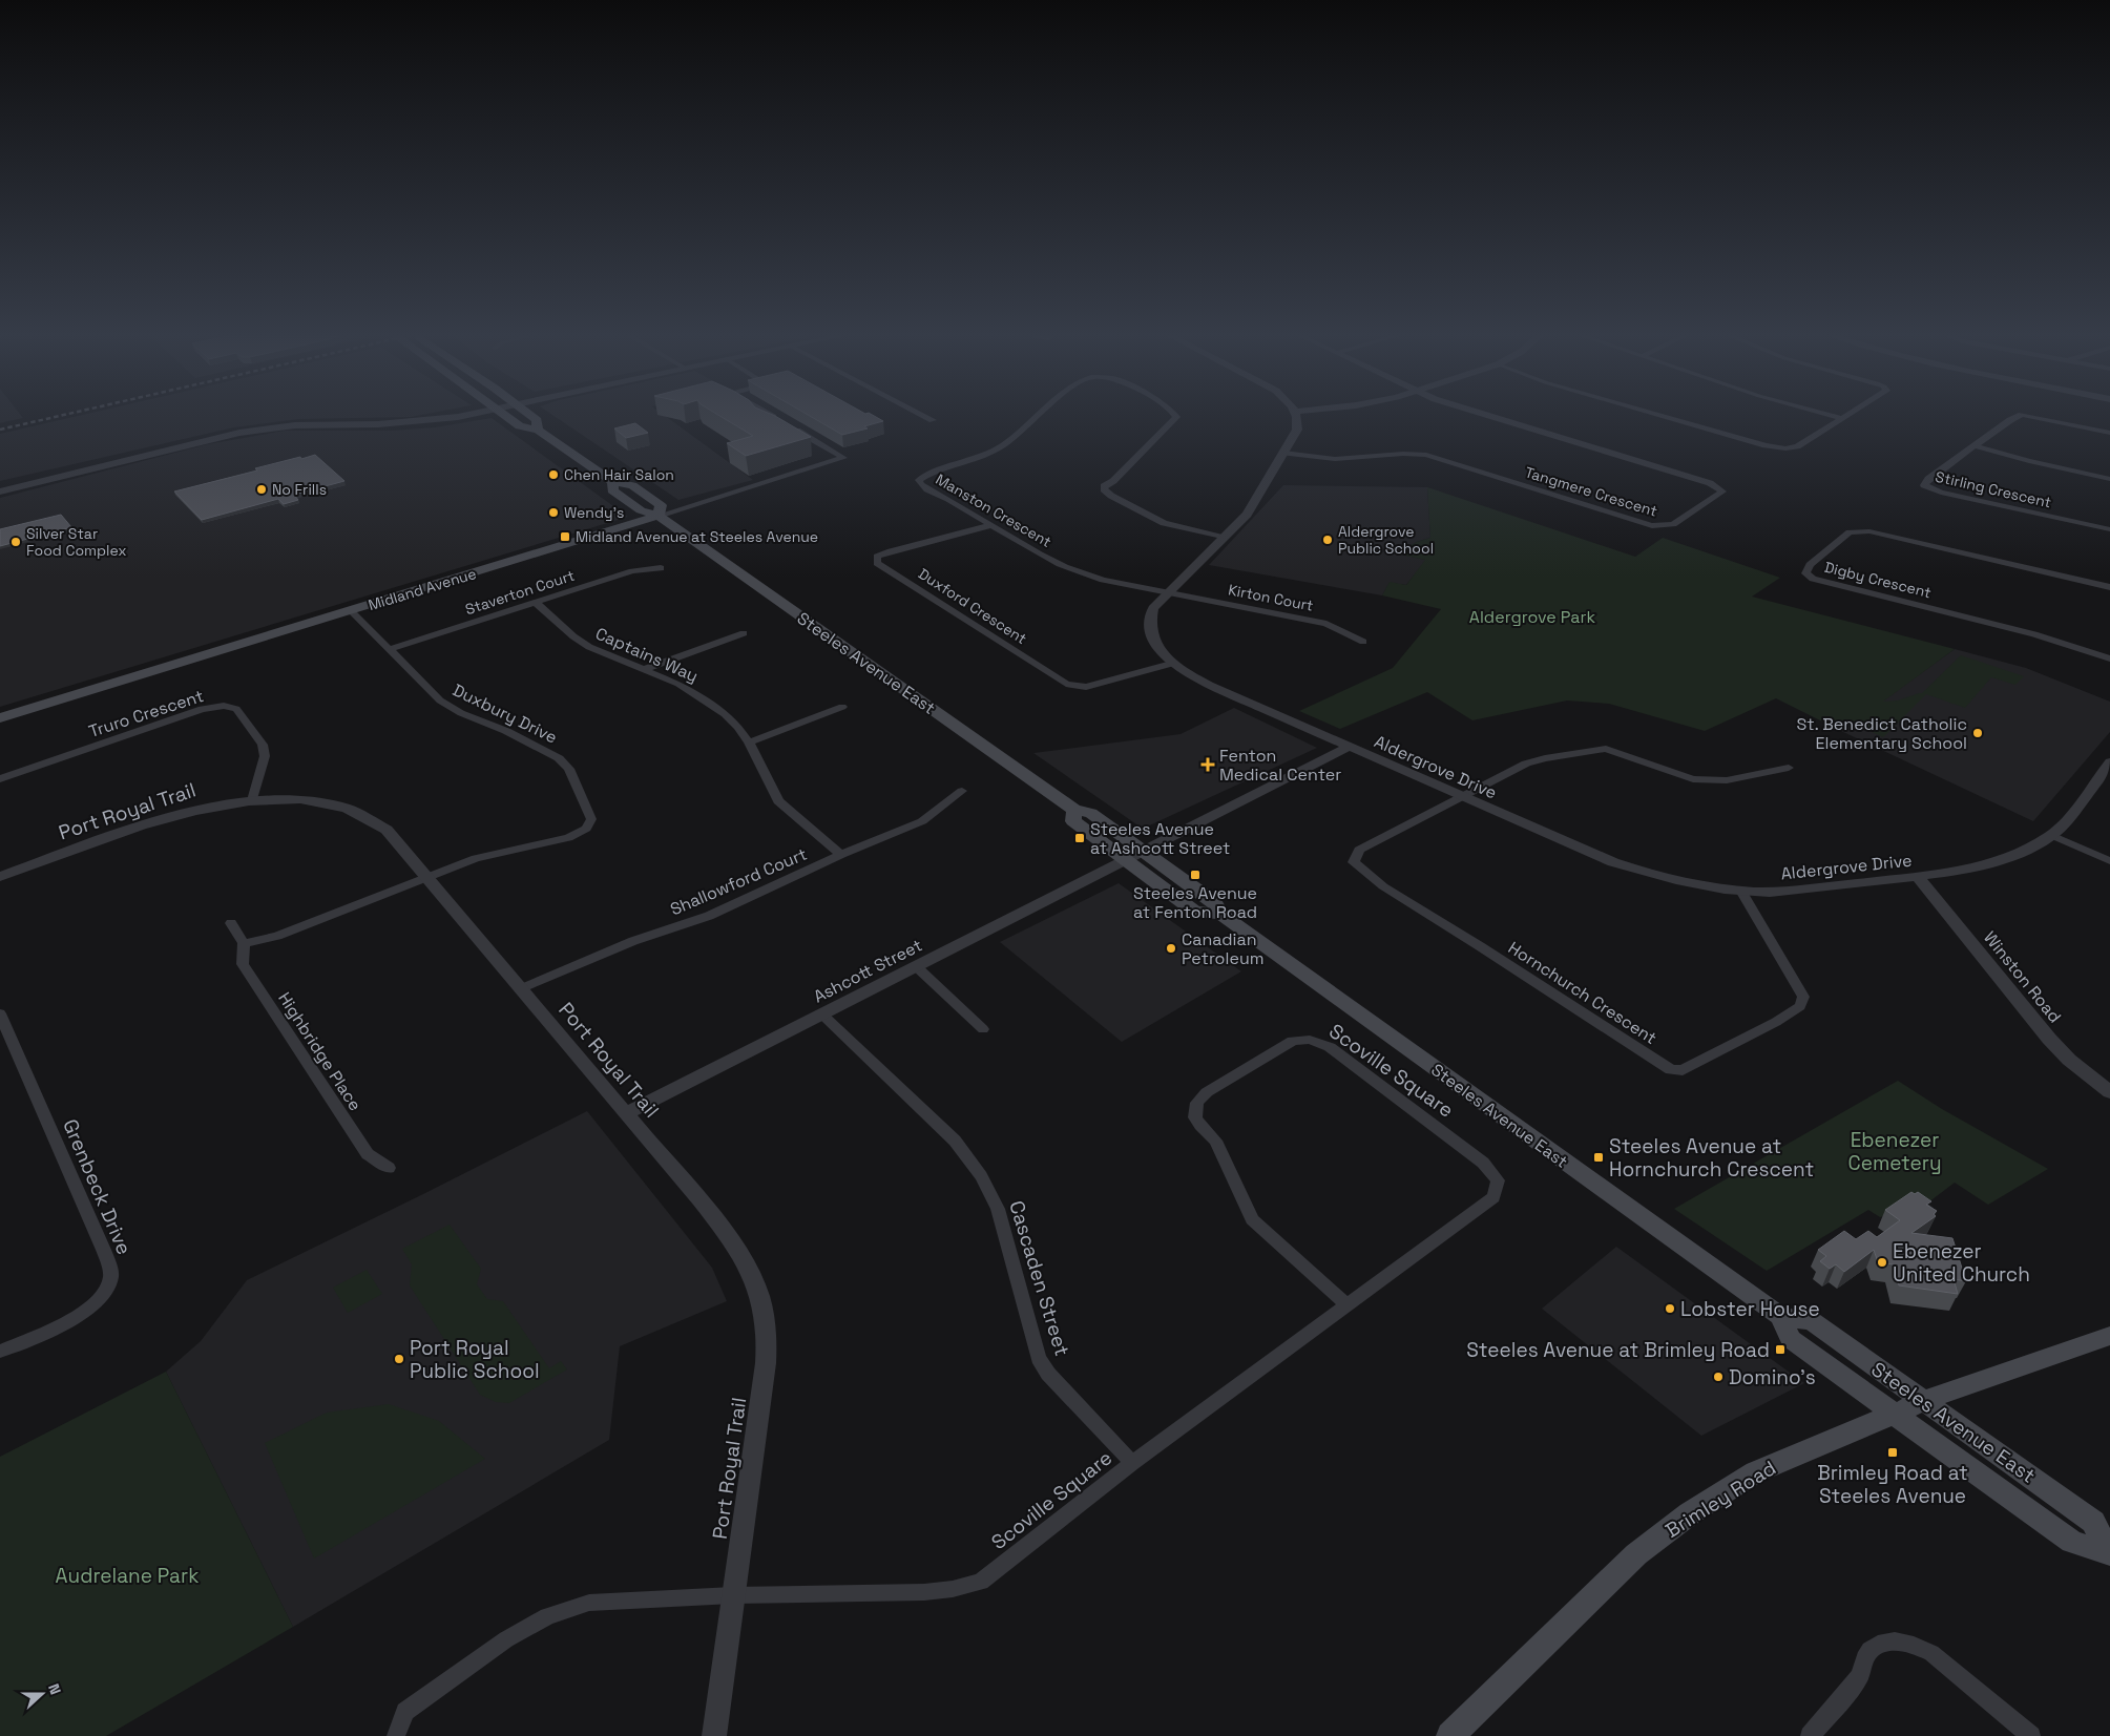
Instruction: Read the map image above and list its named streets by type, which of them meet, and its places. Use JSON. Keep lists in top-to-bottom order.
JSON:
{
  "streets": {
    "main road": ["Midland Avenue", "Steeles Avenue East", "Brimley Road"],
    "street": [
      "Stirling Crescent",
      "Tangmere Crescent",
      "Manston Crescent",
      "Digby Crescent",
      "Staverton Court",
      "Kirton Court",
      "Duxford Crescent",
      "Captains Way",
      "Truro Crescent",
      "Duxbury Drive",
      "Aldergrove Drive",
      "Port Royal Trail",
      "Shallowford Court",
      "Ashcott Street",
      "Winston Road",
      "Hornchurch Crescent",
      "Highbridge Place",
      "Scoville Square",
      "Grenbeck Drive",
      "Cascaden Street"
    ]
  },
  "crossings": [
    ["Tangmere Crescent", "Aldergrove Drive"],
    ["Manston Crescent", "Kirton Court"],
    ["Manston Crescent", "Duxford Crescent"],
    ["Manston Crescent", "Aldergrove Drive"],
    ["Midland Avenue", "Steeles Avenue East"],
    ["Midland Avenue", "Duxbury Drive"],
    ["Staverton Court", "Captains Way"],
    ["Staverton Court", "Duxbury Drive"],
    ["Kirton Court", "Aldergrove Drive"],
    ["Duxford Crescent", "Aldergrove Drive"],
    ["Captains Way", "Shallowford Court"],
    ["Steeles Avenue East", "Ashcott Street"],
    ["Steeles Avenue East", "Brimley Road"],
    ["Truro Crescent", "Port Royal Trail"],
    ["Duxbury Drive", "Port Royal Trail"],
    ["Aldergrove Drive", "Ashcott Street"],
    ["Aldergrove Drive", "Winston Road"],
    ["Aldergrove Drive", "Hornchurch Crescent"],
    ["Port Royal Trail", "Shallowford Court"],
    ["Port Royal Trail", "Ashcott Street"],
    ["Port Royal Trail", "Scoville Square"],
    ["Ashcott Street", "Cascaden Street"],
    ["Scoville Square", "Cascaden Street"]
  ],
  "parks": ["Aldergrove Park", "Ebenezer Cemetery", "Audrelane Park"],
  "places": {
    "other": [
      "Chen Hair Salon",
      "No Frills",
      "Wendy's",
      "Aldergrove Public School",
      "Silver Star Food Complex",
      "St. Benedict Catholic Elementary School",
      "Canadian Petroleum",
      "Ebenezer United Church",
      "Lobster House",
      "Port Royal Public School",
      "Domino's"
    ],
    "transit": [
      "Midland Avenue at Steeles Avenue",
      "Steeles Avenue at Ashcott Street",
      "Steeles Avenue at Fenton Road",
      "Steeles Avenue at Hornchurch Crescent",
      "Steeles Avenue at Brimley Road",
      "Brimley Road at Steeles Avenue"
    ],
    "health": ["Fenton Medical Center"]
  },
  "north": "right"
}
